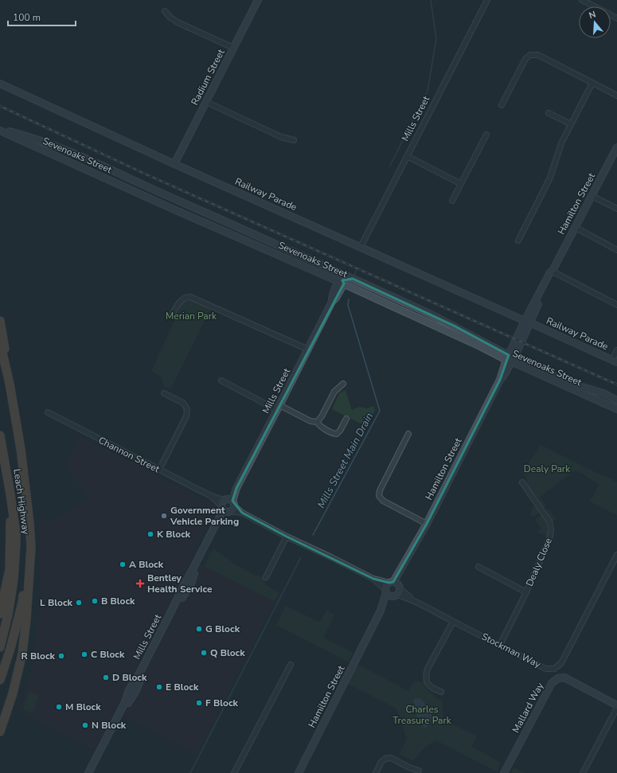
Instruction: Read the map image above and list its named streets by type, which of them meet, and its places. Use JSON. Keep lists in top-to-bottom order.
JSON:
{
  "streets": {
    "highway": ["Leach Highway"],
    "street": [
      "Radium Street",
      "Mills Street",
      "Sevenoaks Street",
      "Railway Parade",
      "Hamilton Street",
      "Channon Street",
      "Dealy Close",
      "Stockman Way",
      "Mallard Way"
    ]
  },
  "crossings": [
    ["Radium Street", "Railway Parade"],
    ["Mills Street", "Sevenoaks Street"],
    ["Mills Street", "Railway Parade"],
    ["Mills Street", "Channon Street"],
    ["Sevenoaks Street", "Hamilton Street"],
    ["Railway Parade", "Hamilton Street"],
    ["Hamilton Street", "Channon Street"],
    ["Hamilton Street", "Stockman Way"],
    ["Channon Street", "Stockman Way"],
    ["Dealy Close", "Stockman Way"]
  ],
  "water": ["Mills Street Main Drain"],
  "parks": ["Merian Park", "Dealy Park", "Charles Treasure Park"],
  "places": {
    "other": [
      "Government Vehicle Parking",
      "K Block",
      "A Block",
      "B Block",
      "L Block",
      "G Block",
      "Q Block",
      "C Block",
      "R Block",
      "D Block",
      "E Block",
      "F Block",
      "M Block",
      "N Block"
    ],
    "health": ["Bentley Health Service"]
  },
  "scale_bar": "100 m",
  "north": "top"
}
